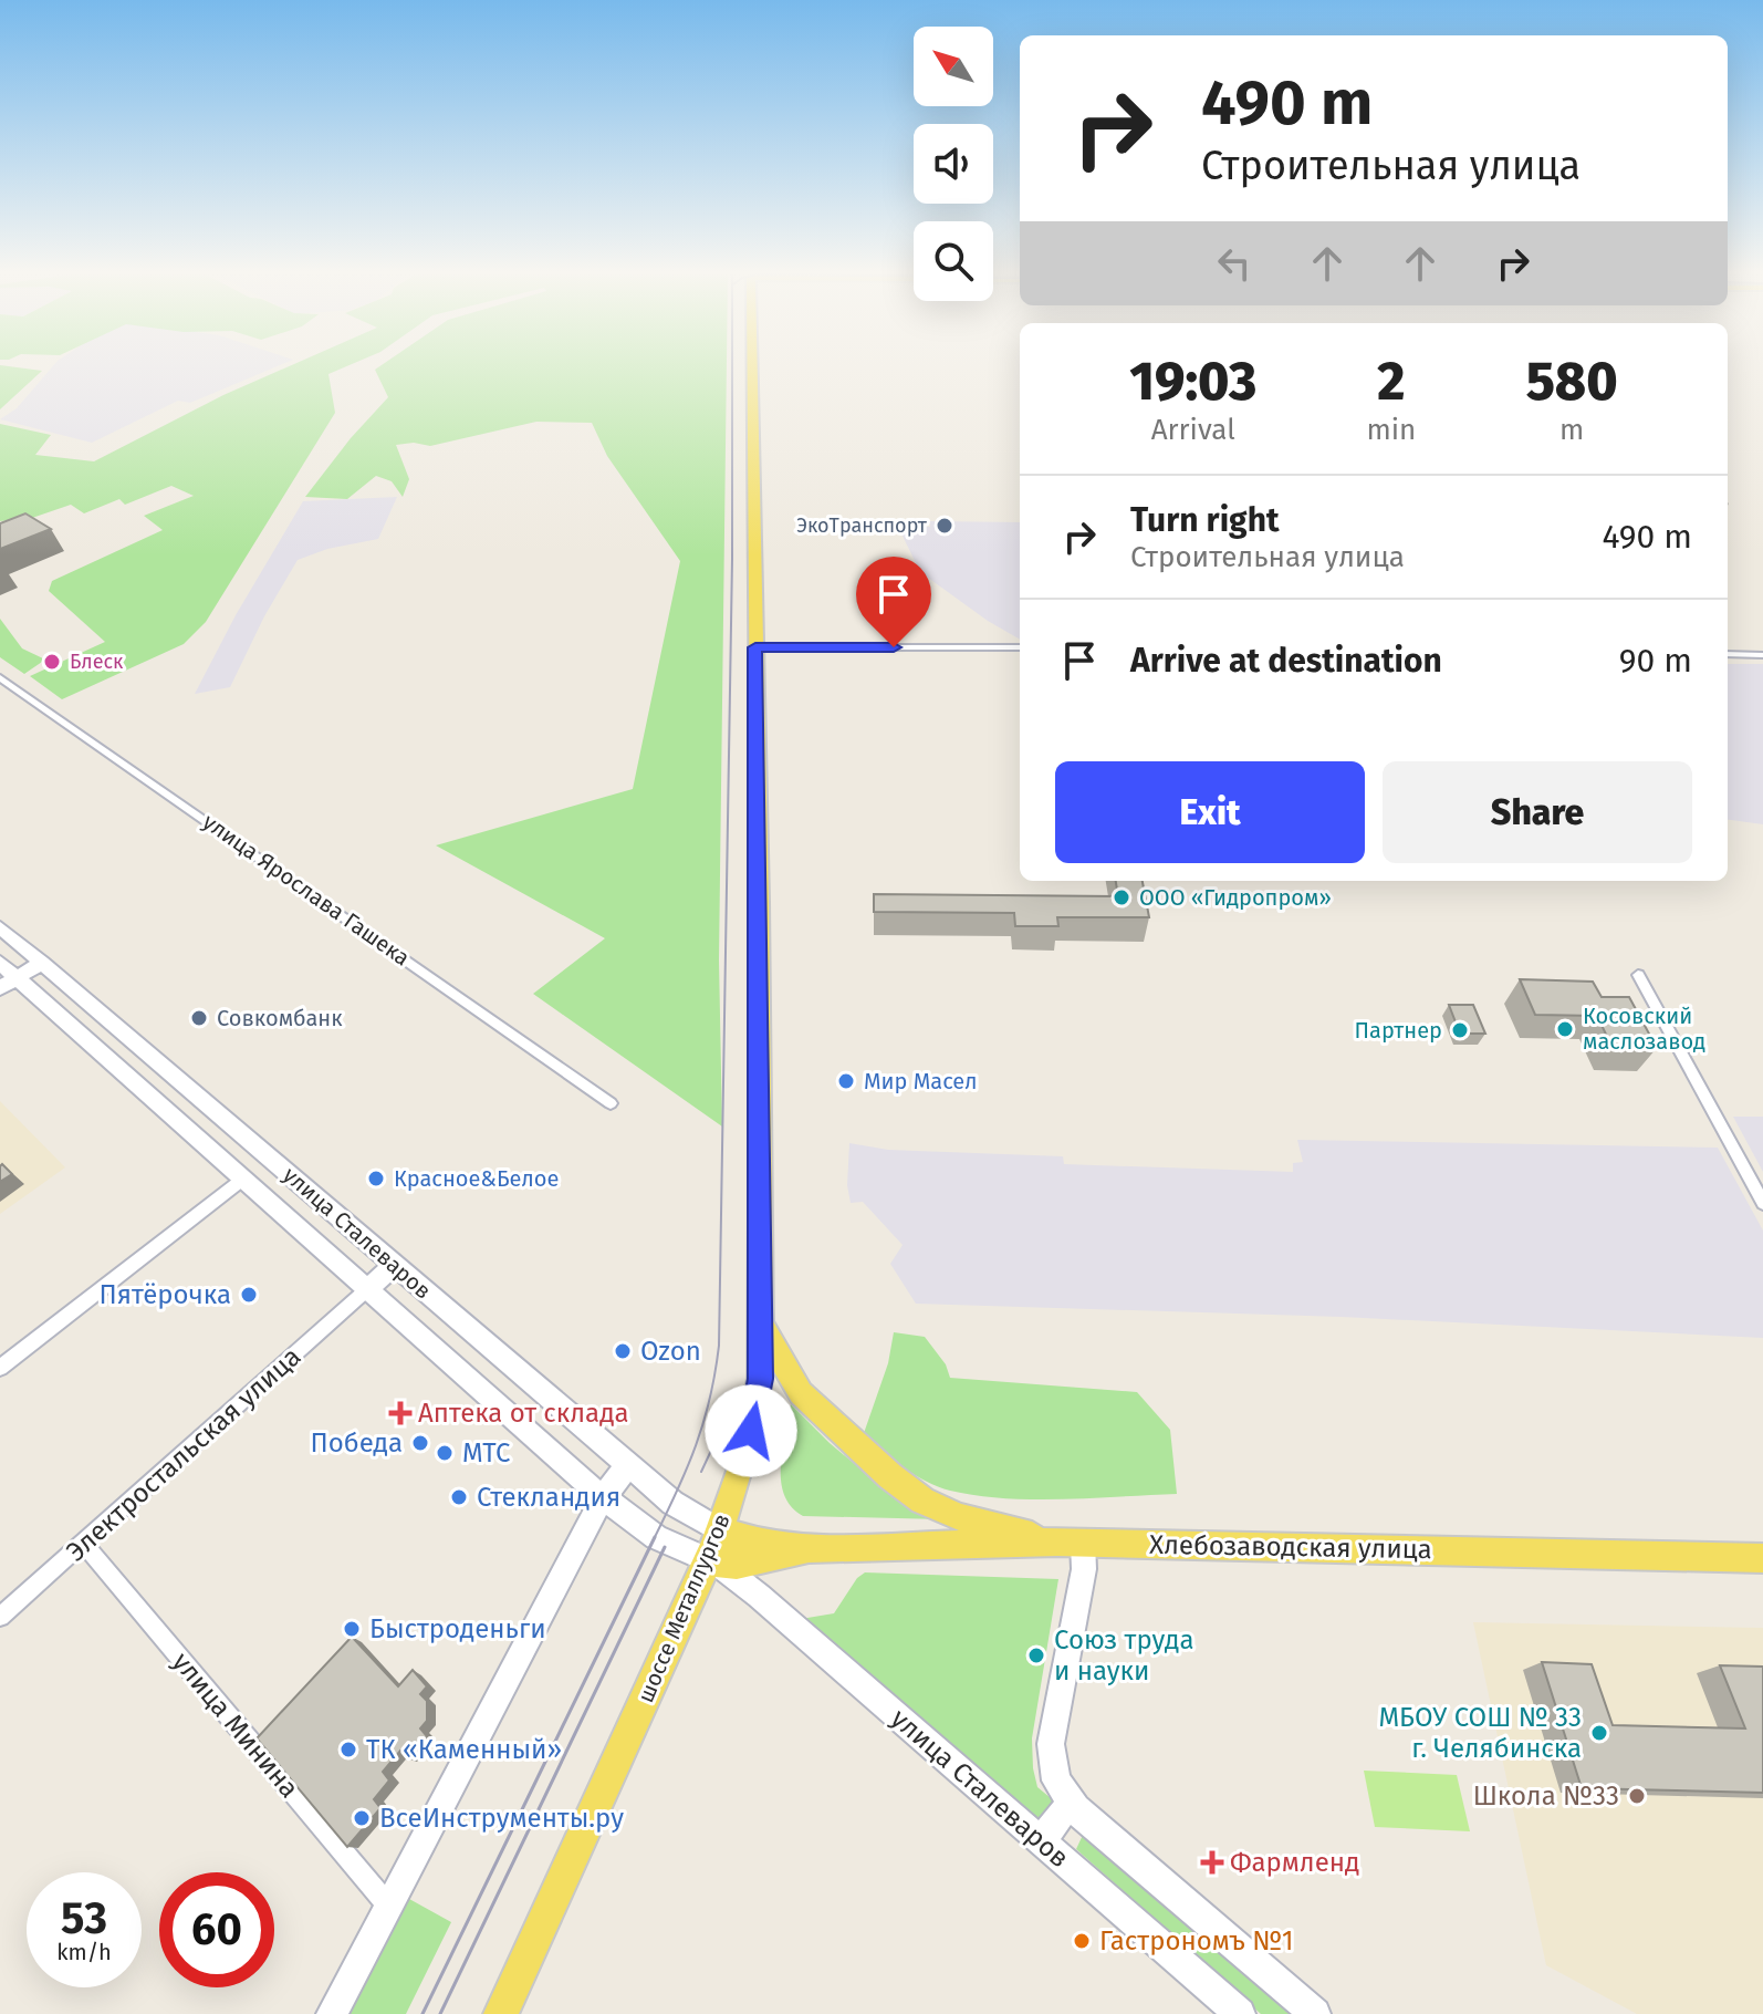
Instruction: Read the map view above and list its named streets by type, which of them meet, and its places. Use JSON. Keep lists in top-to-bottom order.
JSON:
{
  "streets": {
    "main road": ["улица Сталеваров", "Хлебозаводская улица", "шоссе Металлургов"],
    "street": ["улица Ярослава Гашека", "Электростальская улица", "улица Минина"]
  },
  "crossings": [
    ["улица Сталеваров", "Электростальская улица"],
    ["улица Сталеваров", "Хлебозаводская улица"],
    ["улица Сталеваров", "шоссе Металлургов"],
    ["Электростальская улица", "улица Минина"],
    ["Хлебозаводская улица", "шоссе Металлургов"]
  ],
  "places": {
    "other": [
      "ЭкоТранспорт",
      "Блеск",
      "ООО «Гидропром»",
      "Совкомбанк",
      "Косовский маслозавод",
      "Партнер",
      "Мир Масел",
      "Красное&Белое",
      "Пятёрочка",
      "Ozon",
      "Победа",
      "МТС",
      "Стекландия",
      "Быстроденьги",
      "Союз труда и науки",
      "МБОУ СОШ № 33 г. Челябинска",
      "ТК «Каменный»",
      "Школа №33",
      "ВсеИнструменты.ру",
      "Гастрономъ №1"
    ],
    "health": ["Аптека от склада", "Фармленд"]
  },
  "north": "top left",
  "page": {
    "turn": ["490 m", "Строительная улица"],
    "eta": [
      "19:03",
      "Arrival",
      "2",
      "min",
      "580",
      "m"
    ],
    "list": [
      {
        "name": "Turn right",
        "note": "Строительная улица",
        "value": "490 m"
      },
      {
        "name": "Arrive at destination",
        "value": "90 m"
      }
    ],
    "buttons": ["Exit", "Share"],
    "speed": "53 km/h",
    "limit": "60"
  }
}
